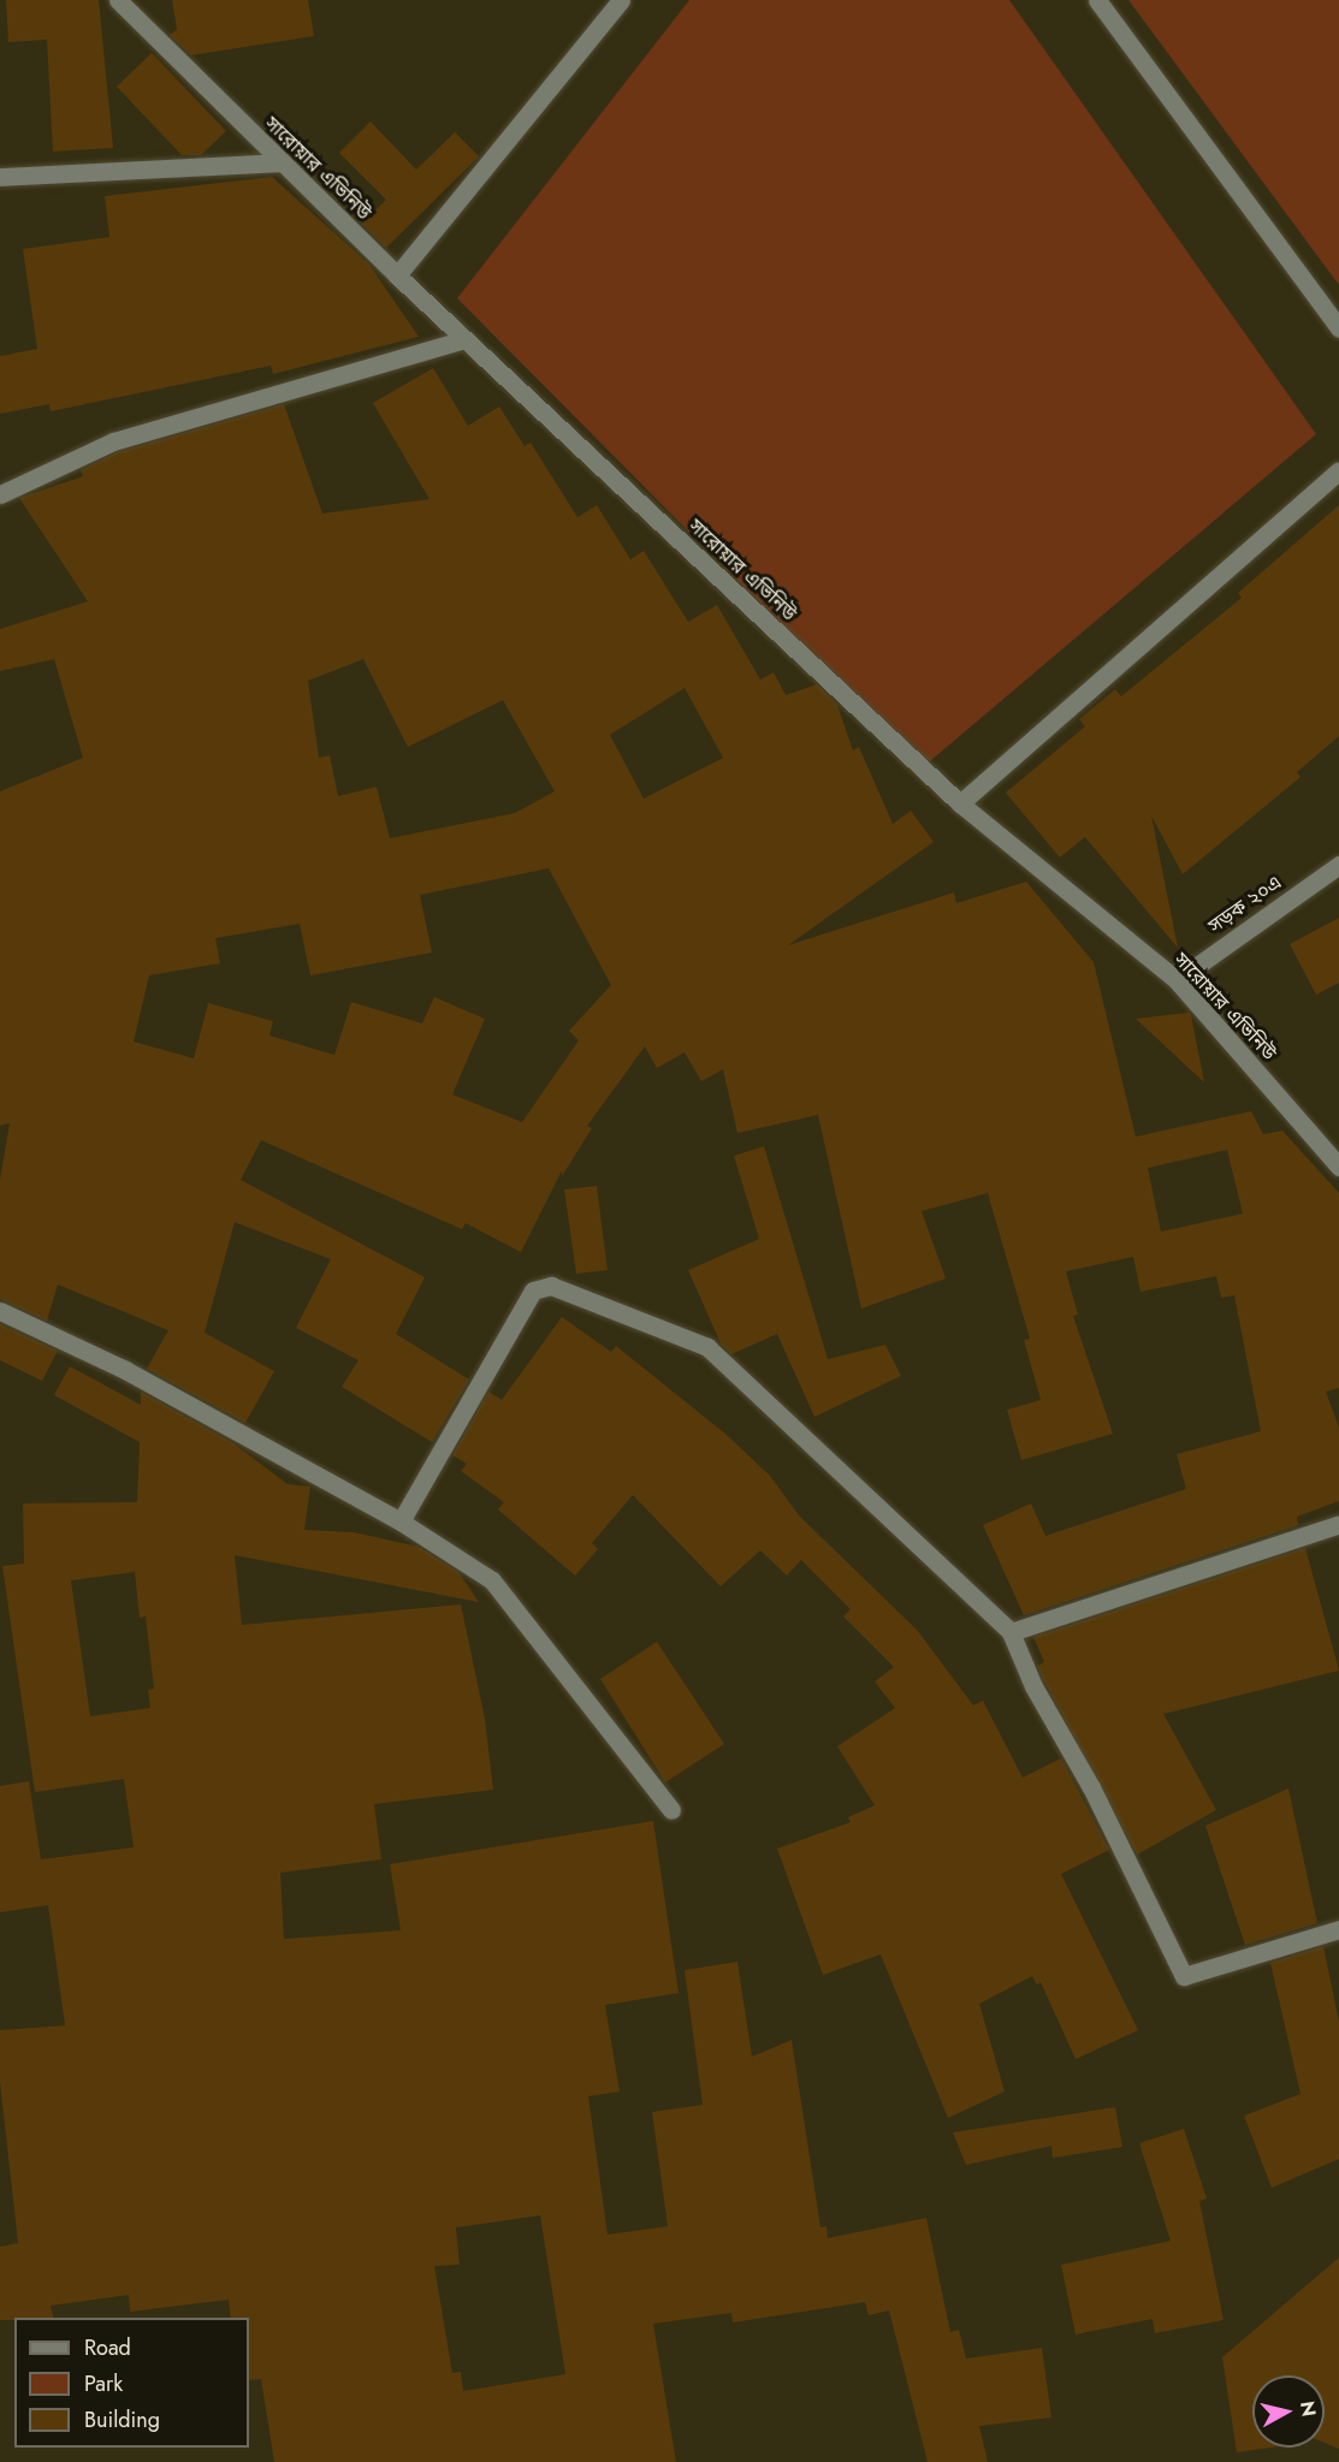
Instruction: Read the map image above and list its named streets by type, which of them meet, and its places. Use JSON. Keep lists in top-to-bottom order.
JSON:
{
  "streets": {
    "street": ["সারোয়ার এভিনিউ", "সড়ক ২০এ"]
  },
  "crossings": [
    ["সারোয়ার এভিনিউ", "সড়ক ২০এ"]
  ],
  "legend": ["Road", "Park", "Building"],
  "north": "right"
}
